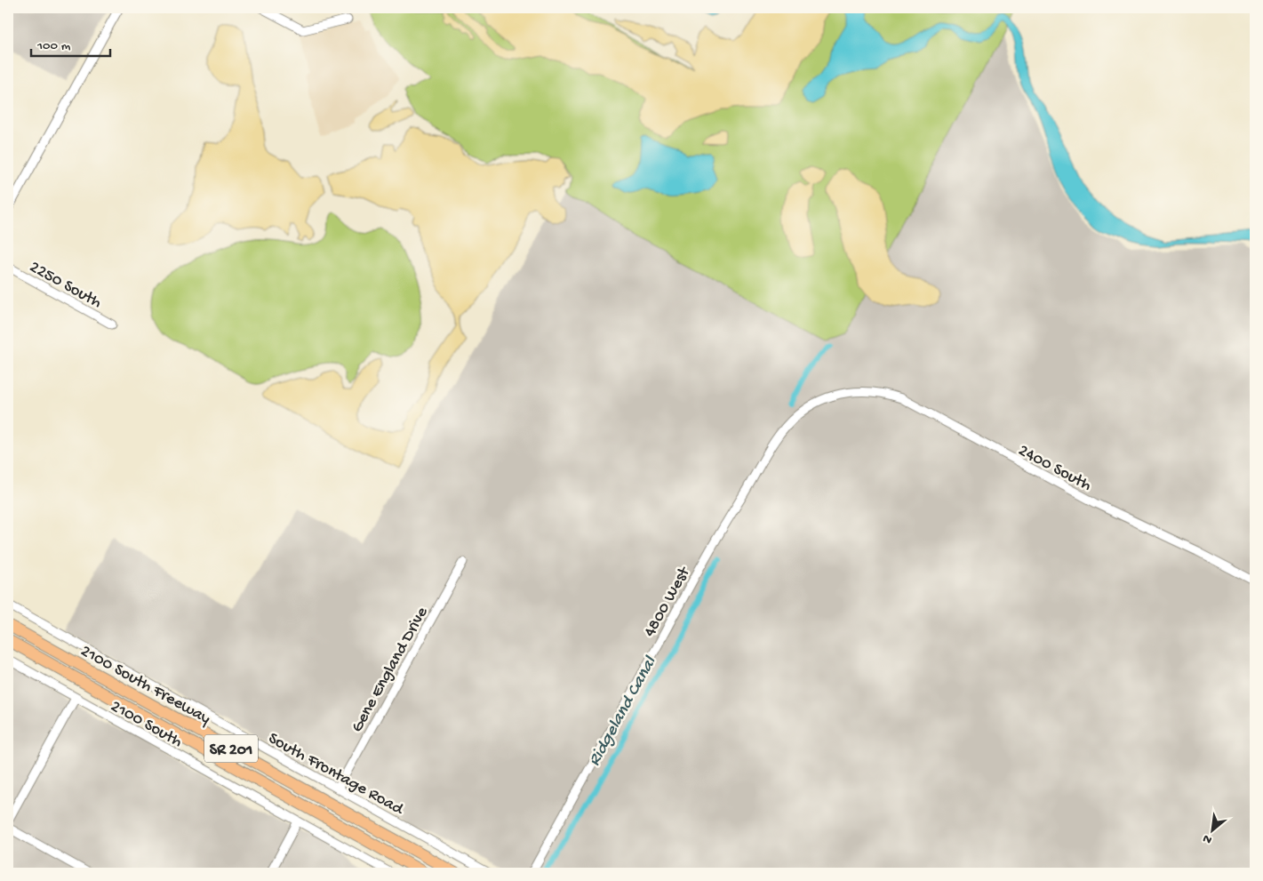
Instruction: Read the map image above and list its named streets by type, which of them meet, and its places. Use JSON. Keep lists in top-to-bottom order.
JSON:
{
  "streets": {
    "highway": ["2100 South Freeway", "SR 201"],
    "street": [
      "2250 South",
      "2400 South",
      "4800 West",
      "Gene England Drive",
      "2100 South",
      "South Frontage Road"
    ]
  },
  "crossings": [
    ["2400 South", "4800 West"],
    ["Gene England Drive", "South Frontage Road"]
  ],
  "water": ["Ridgeland Canal"],
  "scale_bar": "100 m",
  "north": "bottom left"
}
